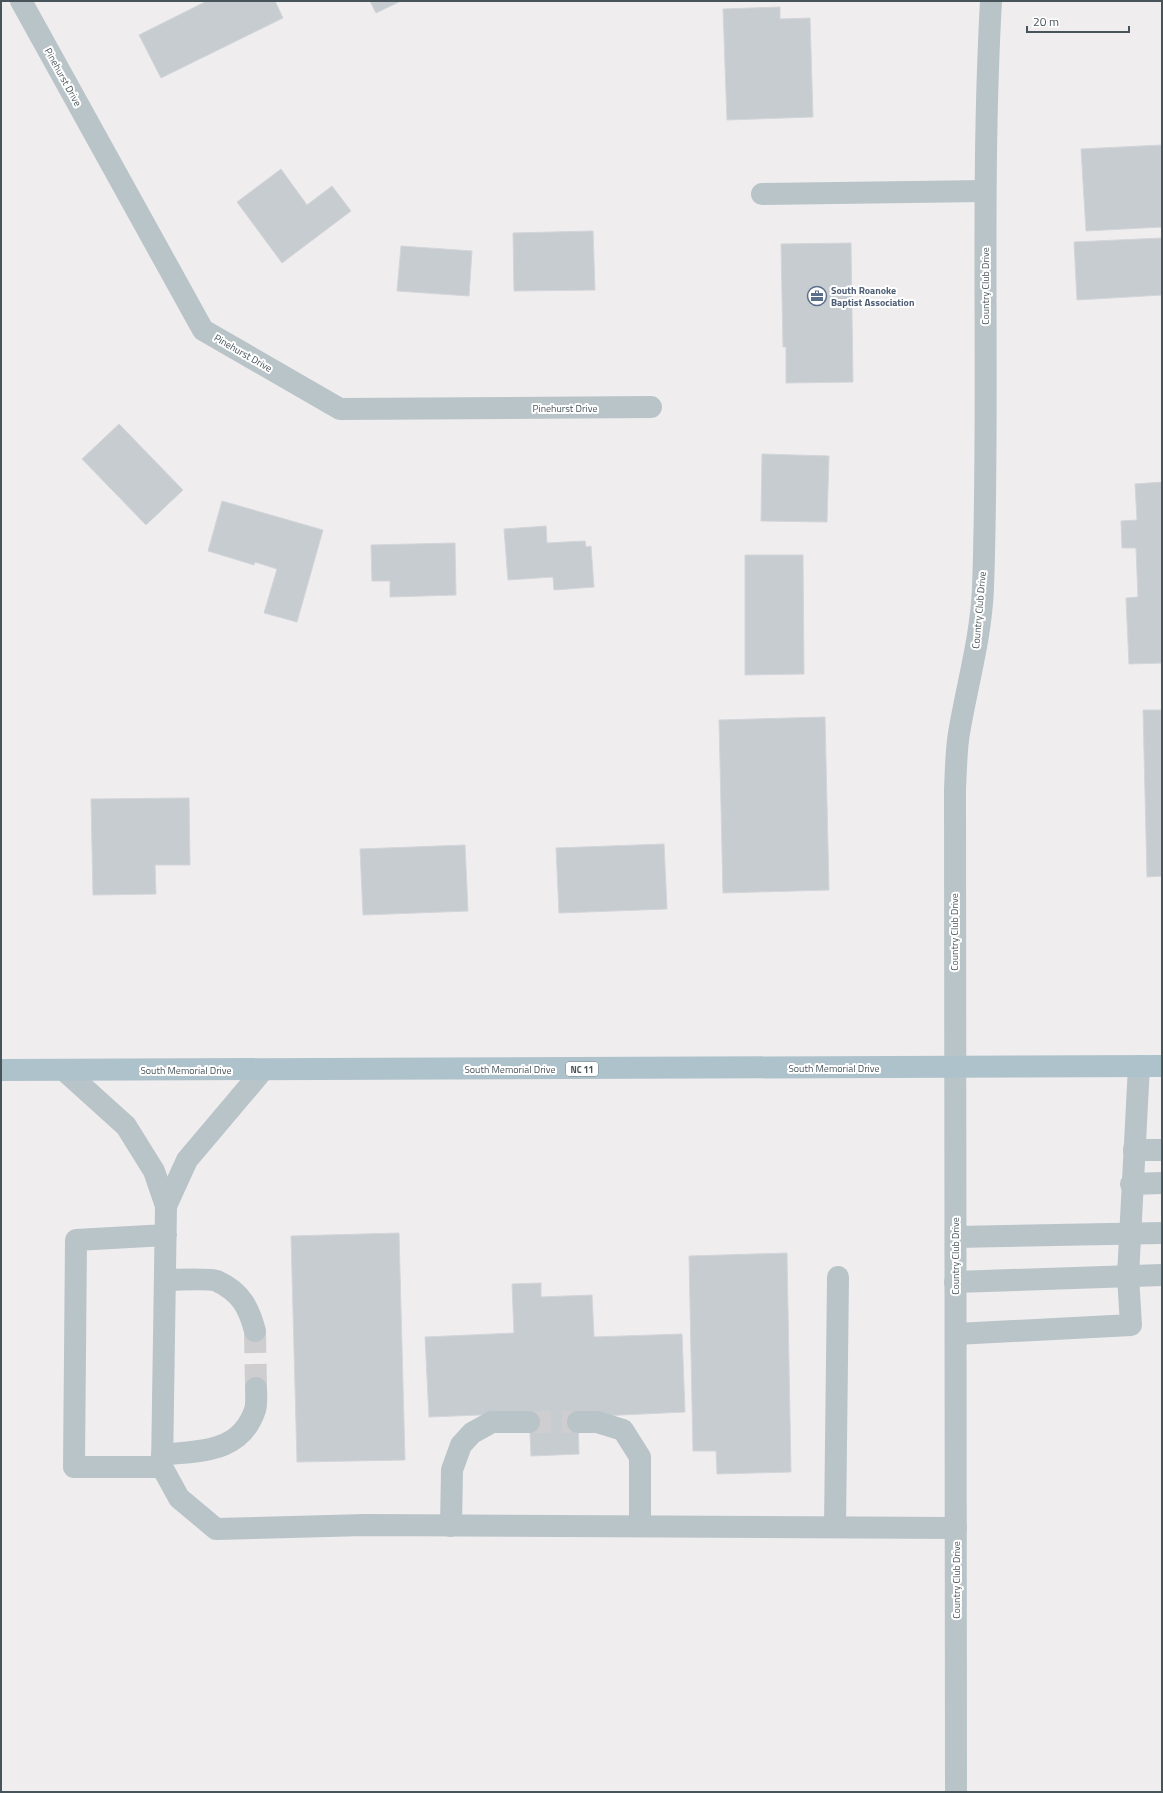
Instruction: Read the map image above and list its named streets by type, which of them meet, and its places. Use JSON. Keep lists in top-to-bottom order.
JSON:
{
  "streets": {
    "main road": ["South Memorial Drive", "NC 11"],
    "street": ["Pinehurst Drive", "Country Club Drive"]
  },
  "crossings": [
    ["Country Club Drive", "South Memorial Drive"]
  ],
  "places": {
    "office": ["South Roanoke Baptist Association"]
  },
  "scale_bar": "20 m"
}
